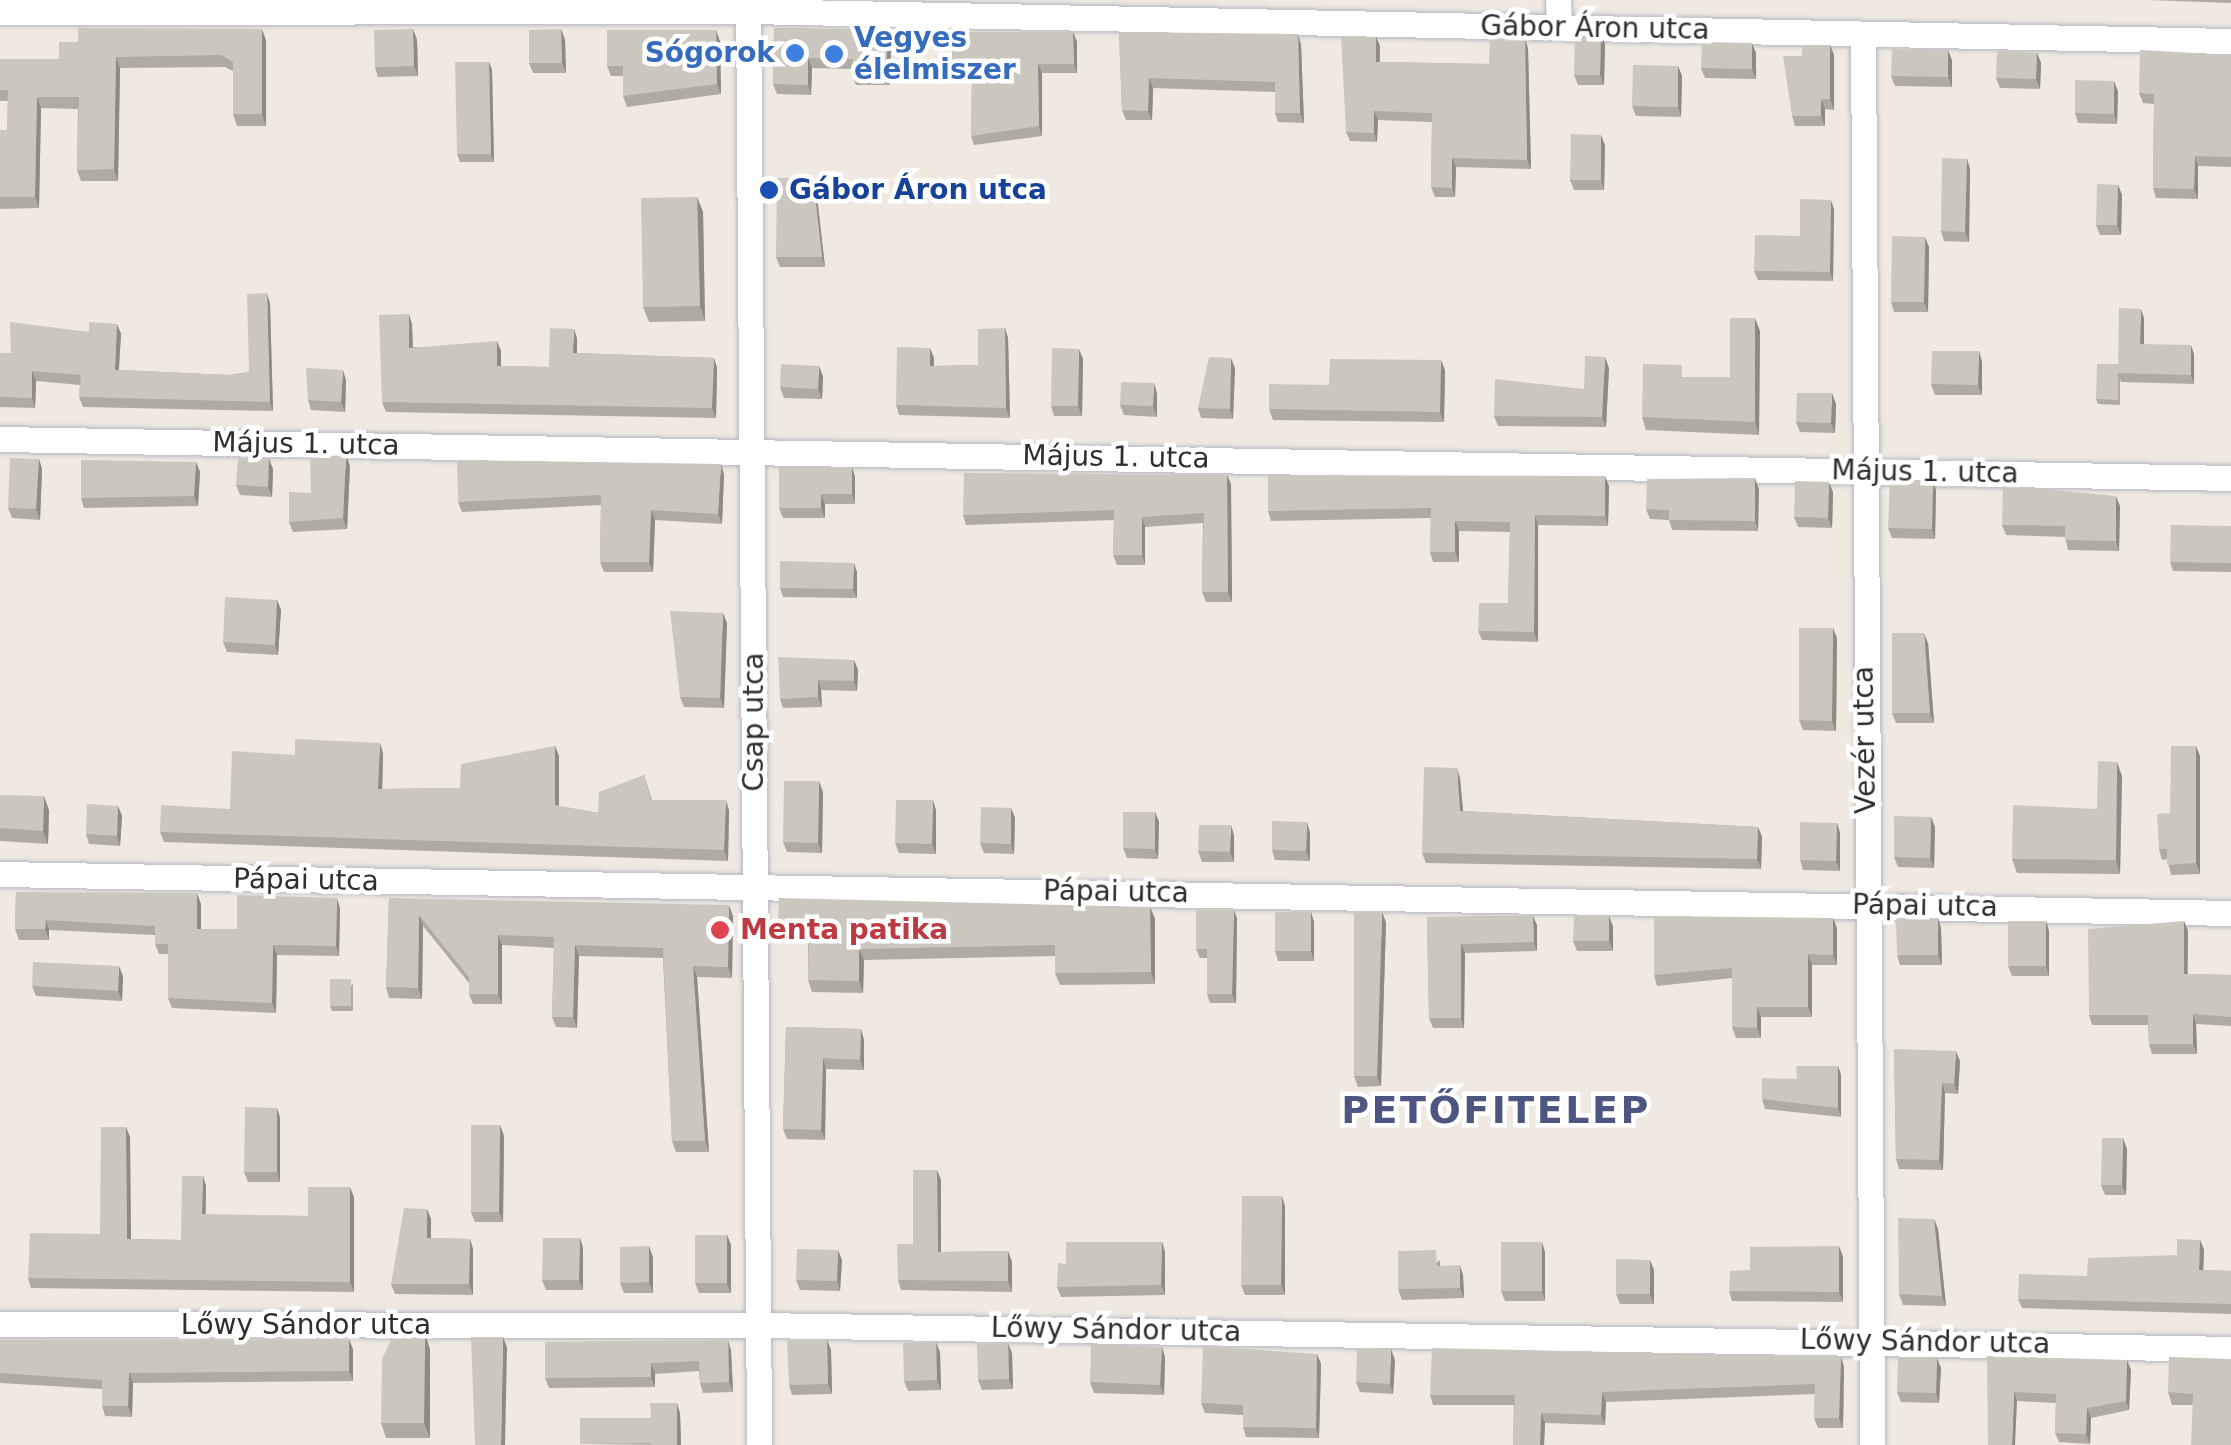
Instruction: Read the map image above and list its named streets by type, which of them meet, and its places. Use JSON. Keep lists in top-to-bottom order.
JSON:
{
  "streets": {
    "street": [
      "Gábor Áron utca",
      "Május 1. utca",
      "Csap utca",
      "Vezér utca",
      "Pápai utca",
      "Lőwy Sándor utca"
    ]
  },
  "crossings": [
    ["Gábor Áron utca", "Csap utca"],
    ["Gábor Áron utca", "Vezér utca"],
    ["Május 1. utca", "Csap utca"],
    ["Május 1. utca", "Vezér utca"],
    ["Csap utca", "Pápai utca"],
    ["Csap utca", "Lőwy Sándor utca"],
    ["Vezér utca", "Pápai utca"],
    ["Vezér utca", "Lőwy Sándor utca"]
  ],
  "districts": ["PETŐFITELEP"],
  "places": [
    "Sógorok",
    "Vegyes élelmiszer",
    "Gábor Áron utca",
    "Menta patika"
  ]
}
